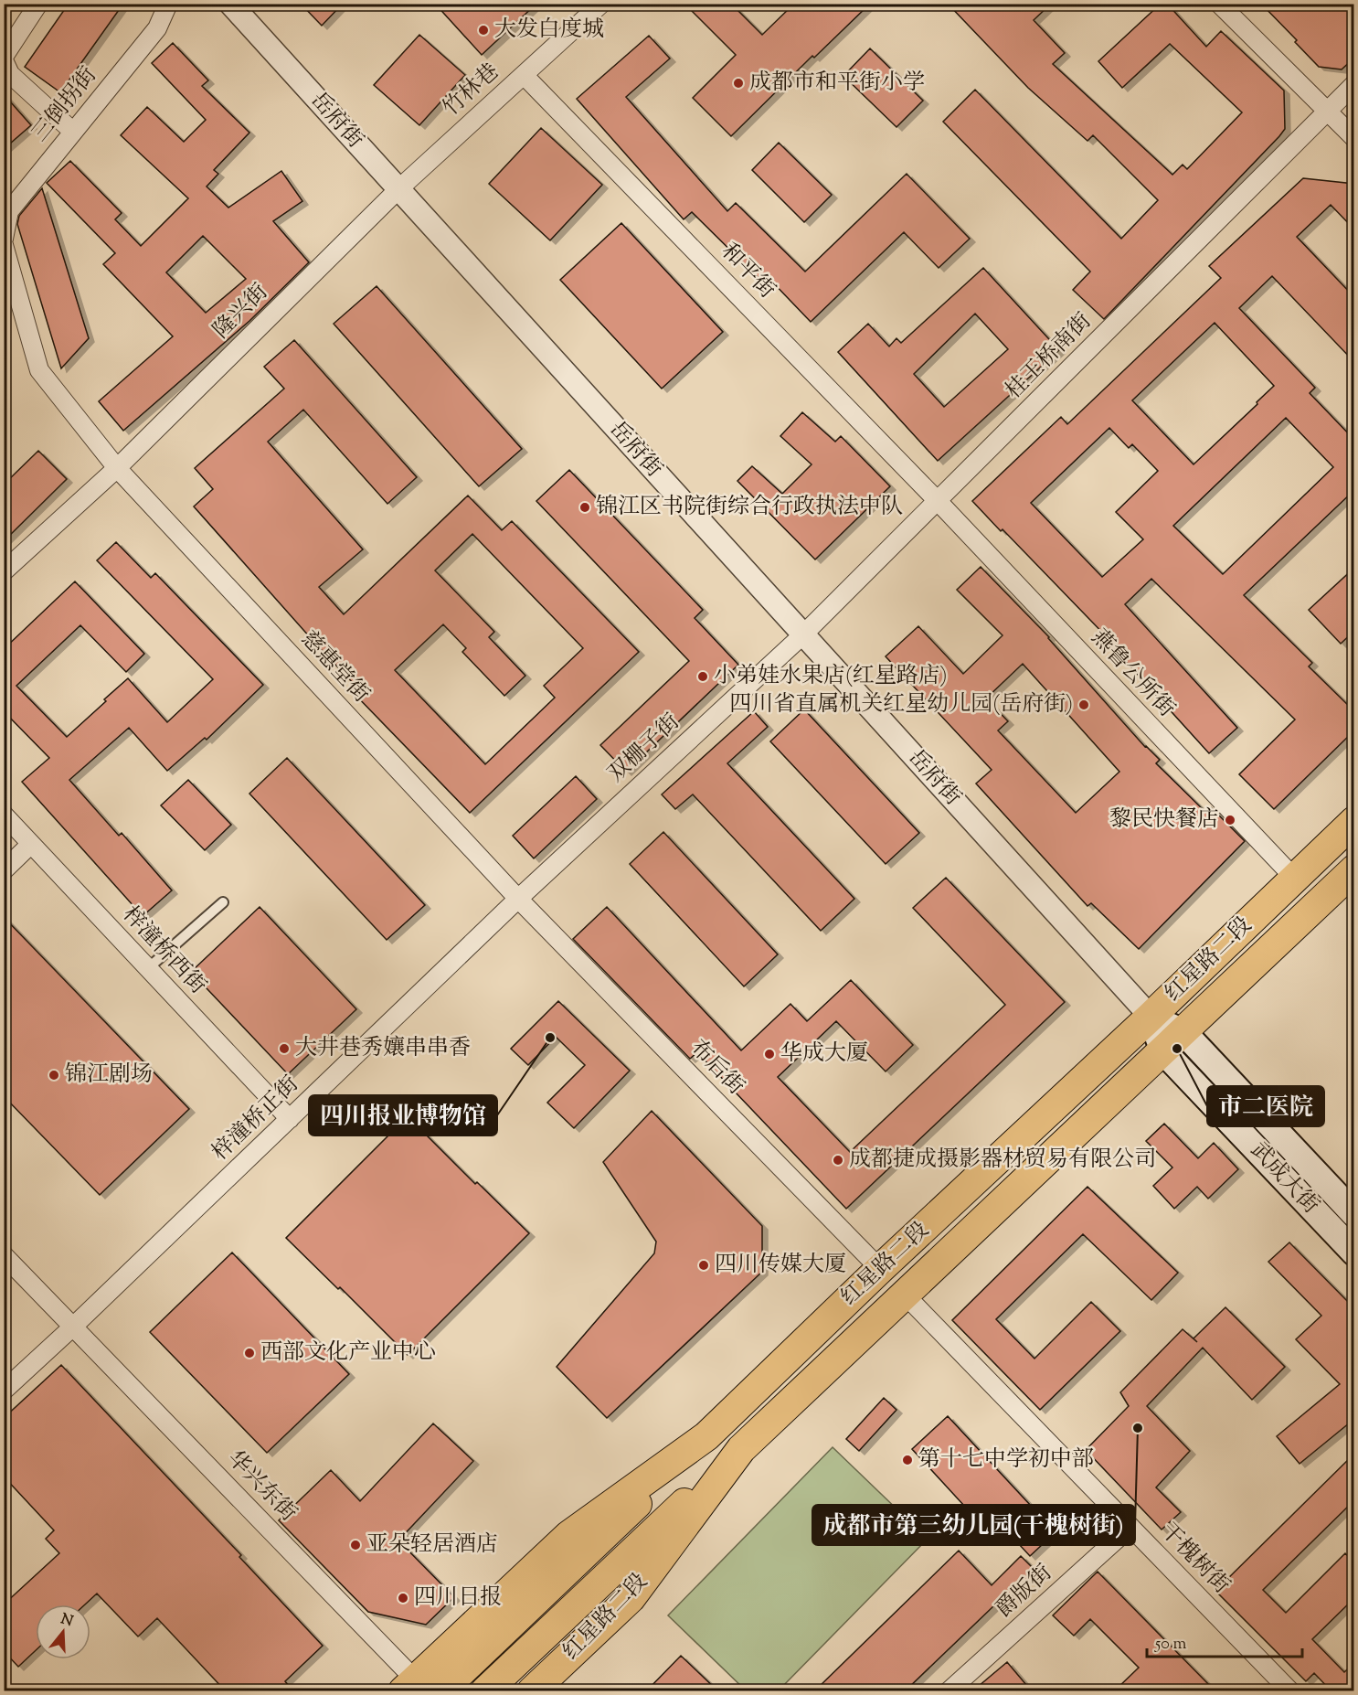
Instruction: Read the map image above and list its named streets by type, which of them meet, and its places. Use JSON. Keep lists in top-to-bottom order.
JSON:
{
  "streets": {
    "main road": ["红星路二段", "武成大街"],
    "street": [
      "竹林巷",
      "三倒拐街",
      "岳府街",
      "和平街",
      "隆兴街",
      "桂王桥南街",
      "慈惠堂街",
      "燕鲁公所街",
      "双栅子街",
      "梓潼桥西街",
      "布后街",
      "梓潼桥正街",
      "华兴东街",
      "干槐树街",
      "爵版街"
    ]
  },
  "crossings": [
    ["竹林巷", "岳府街"],
    ["竹林巷", "和平街"],
    ["竹林巷", "隆兴街"],
    ["岳府街", "隆兴街"],
    ["岳府街", "桂王桥南街"],
    ["岳府街", "双栅子街"],
    ["岳府街", "红星路二段"],
    ["岳府街", "武成大街"],
    ["和平街", "桂王桥南街"],
    ["和平街", "燕鲁公所街"],
    ["隆兴街", "慈惠堂街"],
    ["桂王桥南街", "燕鲁公所街"],
    ["桂王桥南街", "双栅子街"],
    ["慈惠堂街", "双栅子街"],
    ["慈惠堂街", "布后街"],
    ["慈惠堂街", "梓潼桥正街"],
    ["燕鲁公所街", "红星路二段"],
    ["双栅子街", "布后街"],
    ["双栅子街", "梓潼桥正街"],
    ["梓潼桥西街", "梓潼桥正街"],
    ["红星路二段", "布后街"],
    ["红星路二段", "武成大街"],
    ["红星路二段", "华兴东街"],
    ["红星路二段", "干槐树街"],
    ["布后街", "梓潼桥正街"],
    ["梓潼桥正街", "华兴东街"],
    ["干槐树街", "爵版街"]
  ],
  "places": [
    "大发白度城",
    "成都市和平街小学",
    "锦江区书院街综合行政执法中队",
    "小弟娃水果店(红星路店)",
    "四川省直属机关红星幼儿园(岳府街)",
    "黎民快餐店",
    "四川报业博物馆",
    "大井巷秀孃串串香",
    "市二医院",
    "华成大厦",
    "锦江剧场",
    "成都捷成摄影器材贸易有限公司",
    "四川传媒大厦",
    "西部文化产业中心",
    "成都市第三幼儿园(干槐树街)",
    "第十七中学初中部",
    "亚朵轻居酒店",
    "四川日报"
  ],
  "scale_bar": "50 m",
  "north": "top"
}
